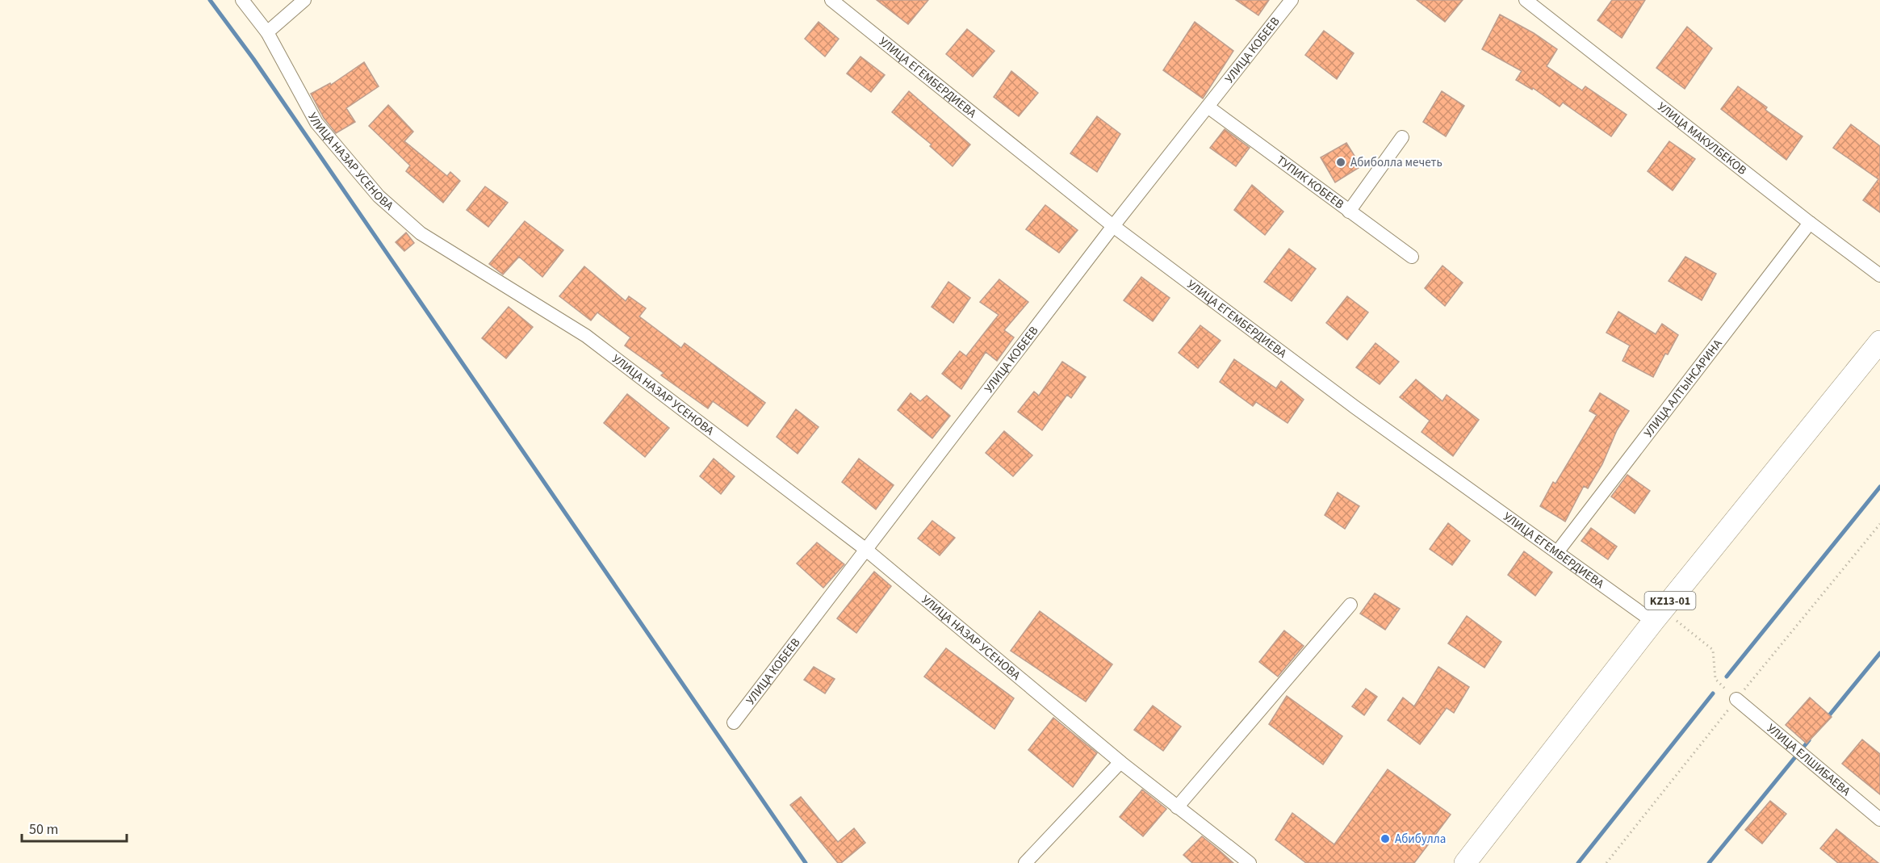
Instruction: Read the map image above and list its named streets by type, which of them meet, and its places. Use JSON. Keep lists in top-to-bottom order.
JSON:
{
  "streets": {
    "main road": ["KZ13-01"],
    "street": [
      "УЛИЦА КОБЕЕВ",
      "УЛИЦА ЕГЕМБЕРДИЕВА",
      "УЛИЦА МАКУЛБЕКОВ",
      "УЛИЦА НАЗАР УСЕНОВА",
      "ТУПИК КОБЕЕВ",
      "УЛИЦА АЛТЫНСАРИНА",
      "УЛИЦА ЕЛШИБАЕВА"
    ]
  },
  "crossings": [
    ["УЛИЦА КОБЕЕВ", "УЛИЦА ЕГЕМБЕРДИЕВА"],
    ["УЛИЦА КОБЕЕВ", "УЛИЦА НАЗАР УСЕНОВА"],
    ["УЛИЦА КОБЕЕВ", "ТУПИК КОБЕЕВ"],
    ["УЛИЦА ЕГЕМБЕРДИЕВА", "УЛИЦА АЛТЫНСАРИНА"],
    ["УЛИЦА ЕГЕМБЕРДИЕВА", "KZ13-01"],
    ["УЛИЦА МАКУЛБЕКОВ", "УЛИЦА АЛТЫНСАРИНА"]
  ],
  "places": ["Абиболла мечеть", "Абибулла"],
  "scale_bar": "50 m"
}
